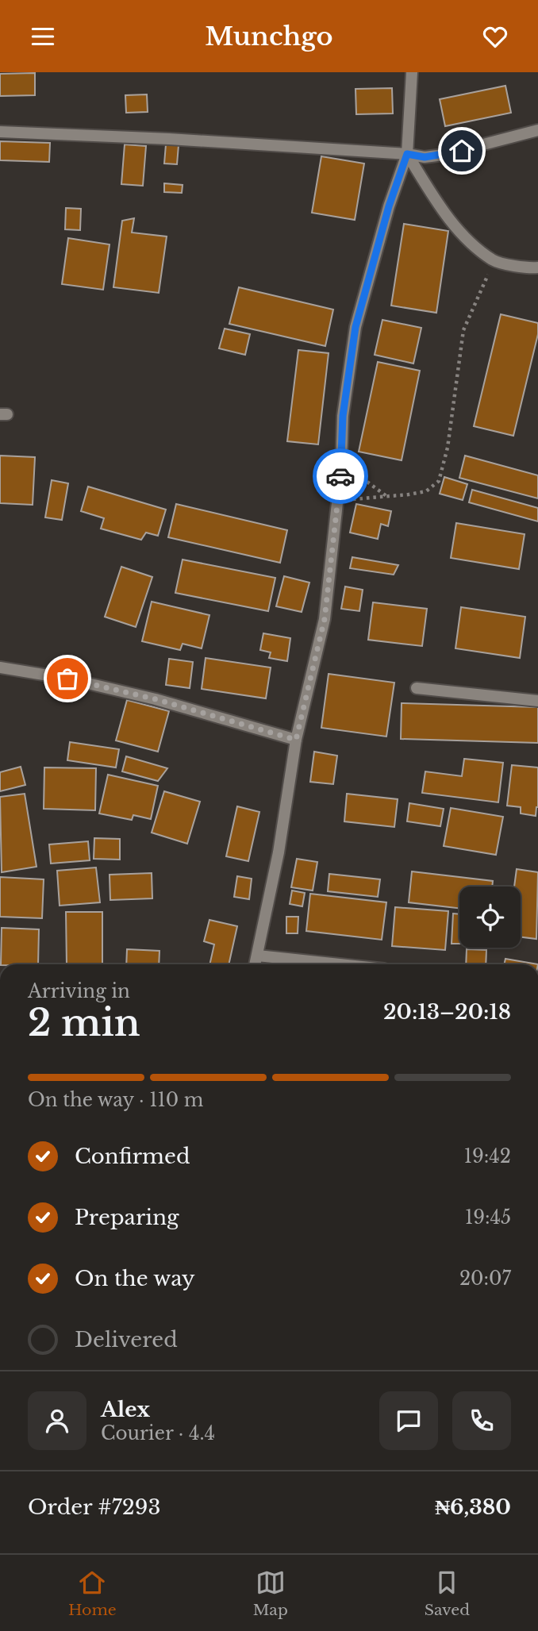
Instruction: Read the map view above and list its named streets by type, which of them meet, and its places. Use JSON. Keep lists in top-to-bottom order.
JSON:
{
  "page": {
    "header": "Munchgo",
    "heading": ["2 min", "Arriving in", "20:13–20:18"],
    "panel": [
      "Alex",
      "Courier · 4.4",
      "Order #7293",
      "₦6,380"
    ],
    "bar": "On the way · 110 m",
    "list": [
      ["Confirmed", "19:42"],
      ["Preparing", "19:45"],
      ["On the way", "20:07"],
      "Delivered"
    ],
    "tabs": ["Home", "Map", "Saved"]
  }
}
